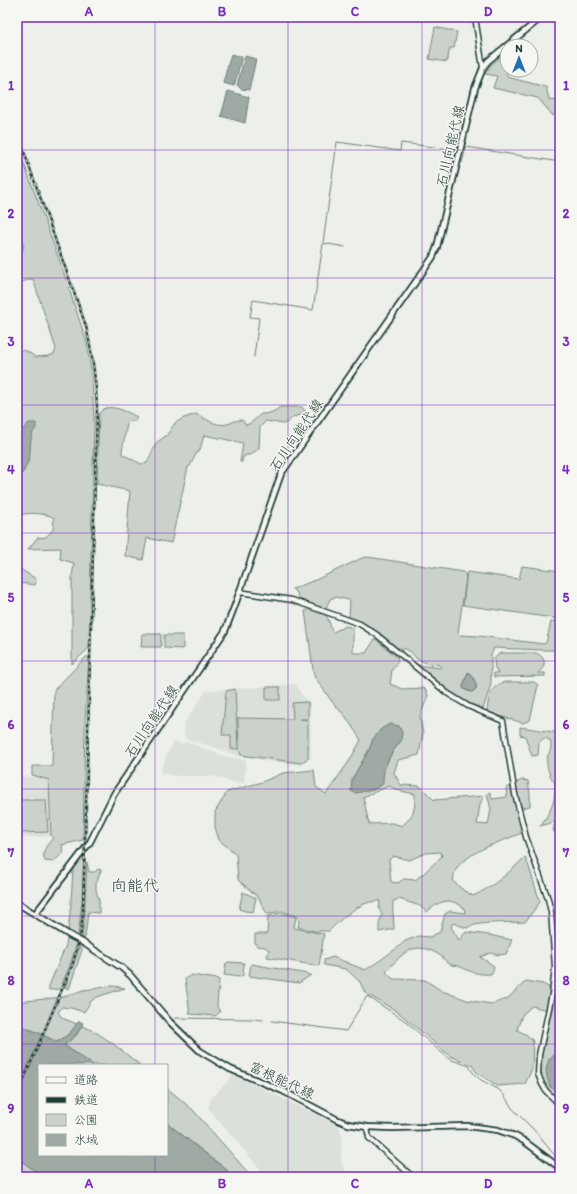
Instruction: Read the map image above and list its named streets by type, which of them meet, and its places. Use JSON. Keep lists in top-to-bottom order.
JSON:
{
  "streets": {
    "main road": ["石川向能代線", "富根能代線"]
  },
  "crossings": [
    ["石川向能代線", "富根能代線"]
  ],
  "districts": ["向能代"],
  "legend": [
    "道路",
    "鉄道",
    "公園",
    "水域"
  ],
  "north": "top",
  "grid": {
    "columns": [
      "A",
      "B",
      "C",
      "D"
    ],
    "rows": [
      "1",
      "2",
      "3",
      "4",
      "5",
      "6",
      "7",
      "8",
      "9"
    ]
  }
}
